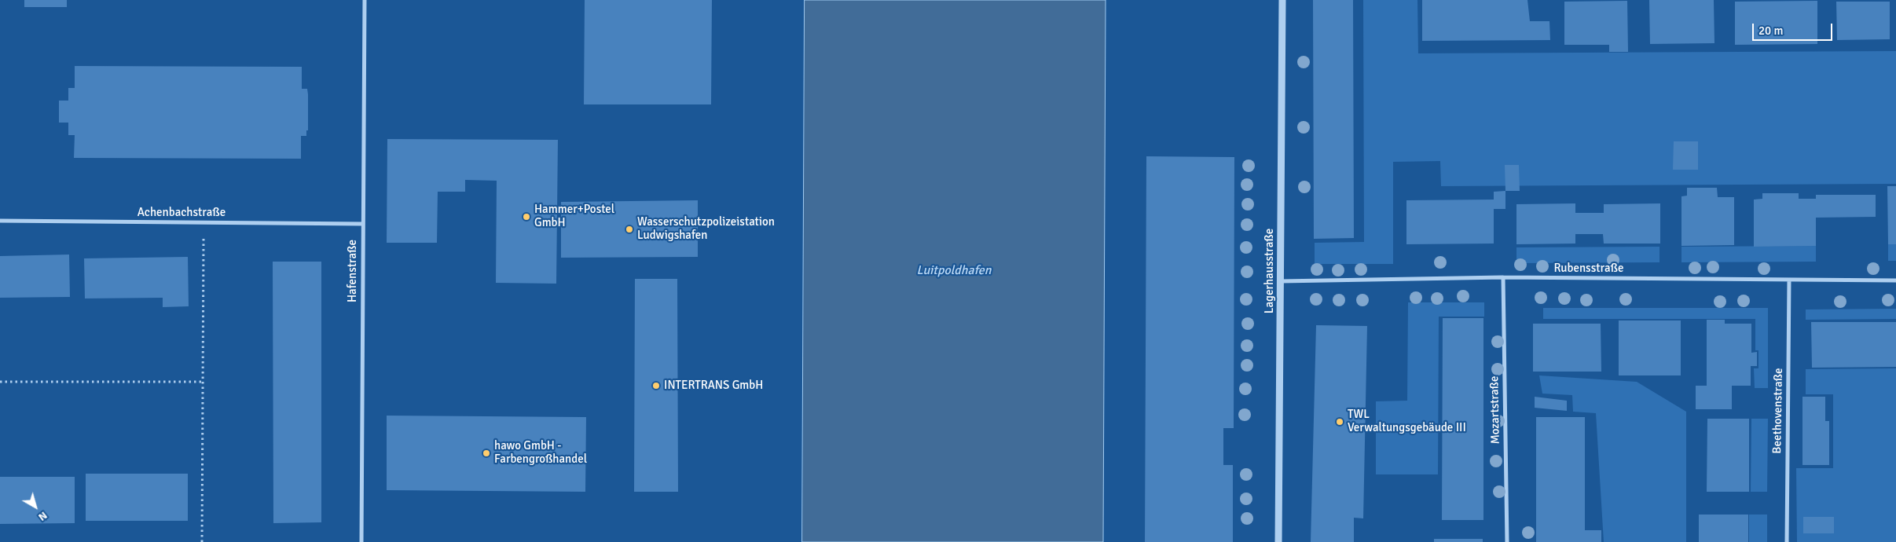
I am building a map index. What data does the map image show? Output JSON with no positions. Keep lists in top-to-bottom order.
{
  "streets": {
    "street": [
      "Achenbachstraße",
      "Rubensstraße",
      "Hafenstraße",
      "Lagerhausstraße",
      "Mozartstraße",
      "Beethovenstraße"
    ]
  },
  "crossings": [
    ["Achenbachstraße", "Hafenstraße"],
    ["Rubensstraße", "Lagerhausstraße"],
    ["Rubensstraße", "Mozartstraße"],
    ["Rubensstraße", "Beethovenstraße"]
  ],
  "water": ["Luitpoldhafen"],
  "places": [
    "Hammer+Postel GmbH",
    "Wasserschutzpolizeistation Ludwigshafen",
    "INTERTRANS GmbH",
    "TWL Verwaltungsgebäude III",
    "hawo GmbH - Farbengroßhandel"
  ],
  "scale_bar": "20 m",
  "north": "bottom right"
}
